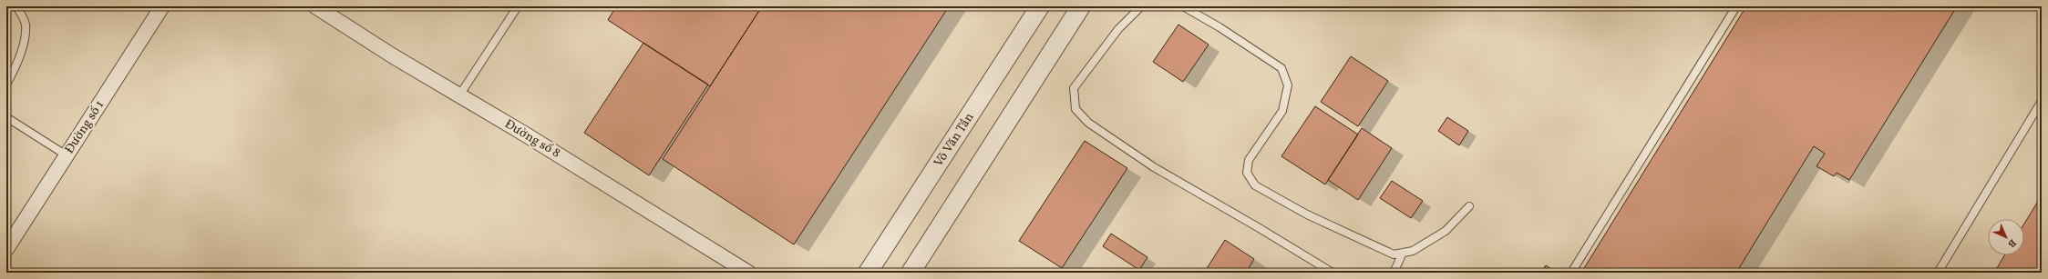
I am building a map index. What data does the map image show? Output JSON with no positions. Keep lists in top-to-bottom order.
{
  "streets": {
    "street": ["Đường số 1", "Đường số 8", "Võ Văn Tần"]
  },
  "north": "bottom right"
}
